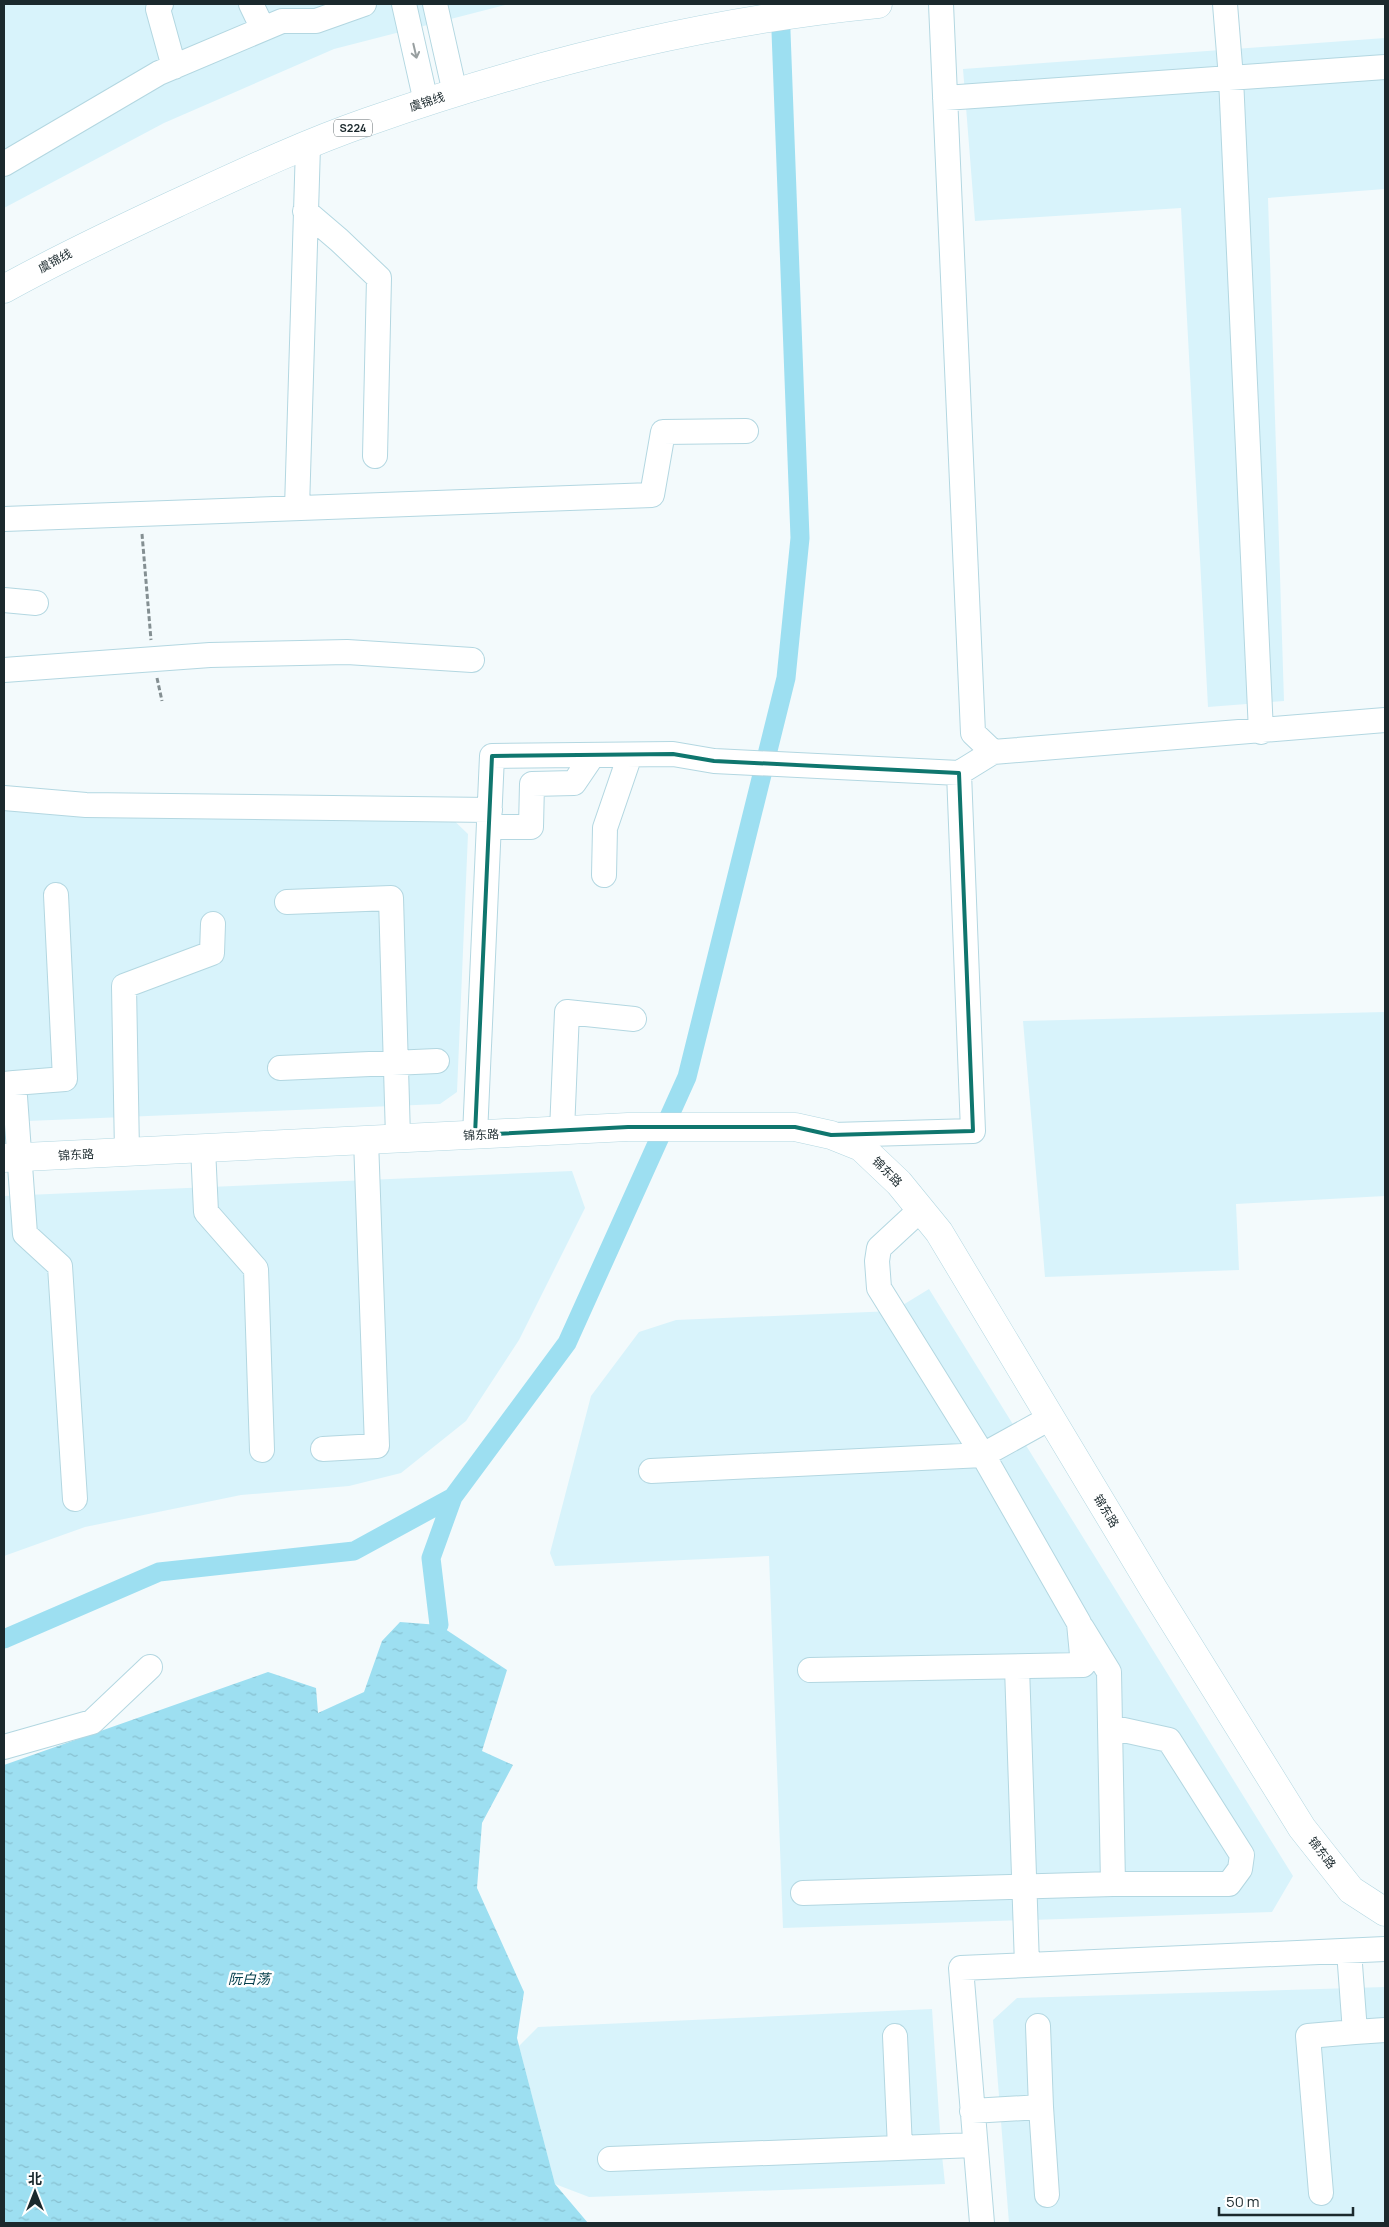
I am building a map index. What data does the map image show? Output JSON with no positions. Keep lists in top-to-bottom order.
{
  "streets": {
    "main road": ["虞锦线", "S224", "锦东路"]
  },
  "water": ["阮白荡"],
  "scale_bar": "50 m",
  "north": "top"
}
